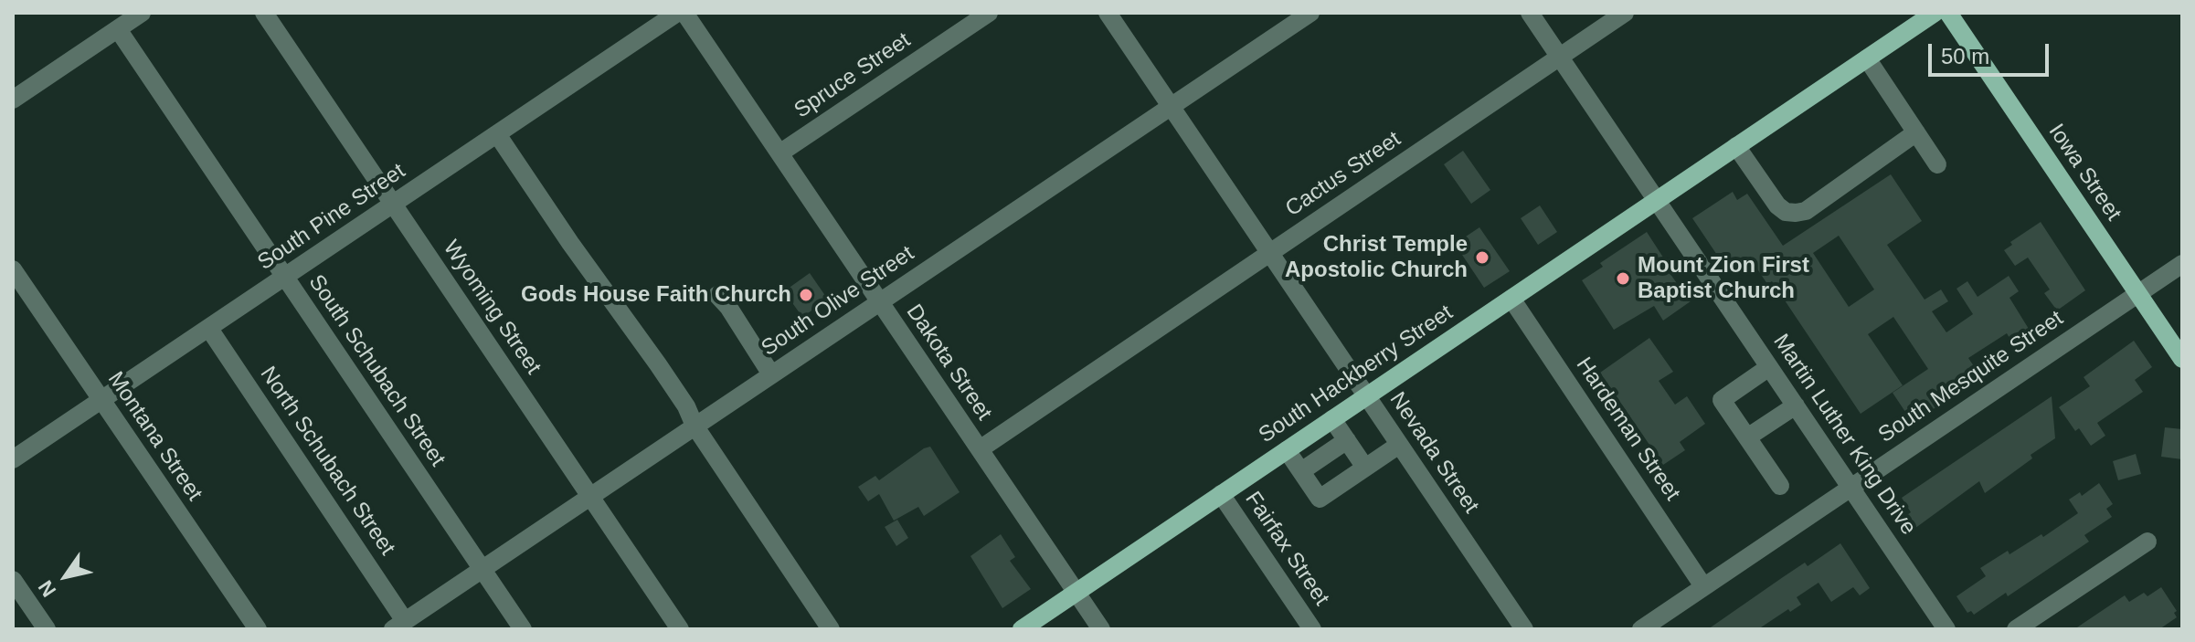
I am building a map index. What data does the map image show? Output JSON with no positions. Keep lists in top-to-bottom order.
{
  "streets": {
    "main road": ["Iowa Street", "South Hackberry Street"],
    "street": [
      "Spruce Street",
      "Cactus Street",
      "South Pine Street",
      "South Olive Street",
      "Wyoming Street",
      "Dakota Street",
      "South Schubach Street",
      "South Mesquite Street",
      "Hardeman Street",
      "Martin Luther King Drive",
      "Montana Street",
      "Nevada Street",
      "North Schubach Street",
      "Fairfax Street"
    ]
  },
  "crossings": [
    ["Spruce Street", "Dakota Street"],
    ["Iowa Street", "South Mesquite Street"],
    ["Cactus Street", "Dakota Street"],
    ["Cactus Street", "Martin Luther King Drive"],
    ["Cactus Street", "Nevada Street"],
    ["South Pine Street", "Wyoming Street"],
    ["South Pine Street", "South Schubach Street"],
    ["South Pine Street", "Montana Street"],
    ["South Pine Street", "North Schubach Street"],
    ["South Olive Street", "Wyoming Street"],
    ["South Olive Street", "Dakota Street"],
    ["South Olive Street", "South Schubach Street"],
    ["South Olive Street", "Nevada Street"],
    ["South Olive Street", "North Schubach Street"],
    ["Dakota Street", "South Hackberry Street"],
    ["South Hackberry Street", "Hardeman Street"],
    ["South Hackberry Street", "Martin Luther King Drive"],
    ["South Hackberry Street", "Nevada Street"],
    ["South Hackberry Street", "Fairfax Street"],
    ["South Mesquite Street", "Hardeman Street"],
    ["South Mesquite Street", "Martin Luther King Drive"]
  ],
  "places": ["Christ Temple Apostolic Church", "Mount Zion First Baptist Church", "Gods House Faith Church"],
  "scale_bar": "50 m",
  "north": "bottom left"
}
